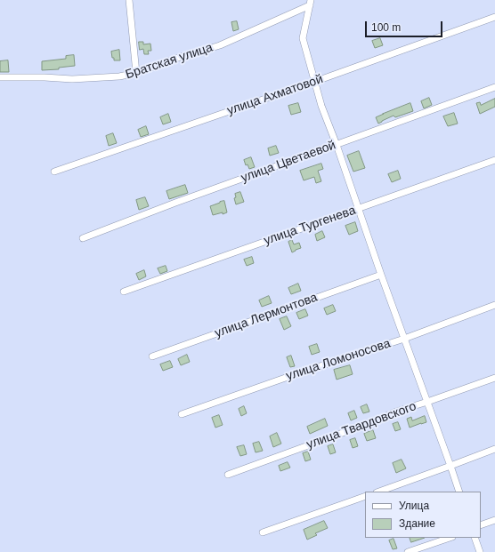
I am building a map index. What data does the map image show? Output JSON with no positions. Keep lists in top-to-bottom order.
{
  "streets": {
    "street": [
      "Братская улица",
      "улица Ахматовой",
      "улица Цветаевой",
      "улица Тургенева",
      "улица Лермонтова",
      "улица Ломоносова",
      "улица Твардовского"
    ]
  },
  "legend": ["Улица", "Здание"],
  "scale_bar": "100 m"
}
